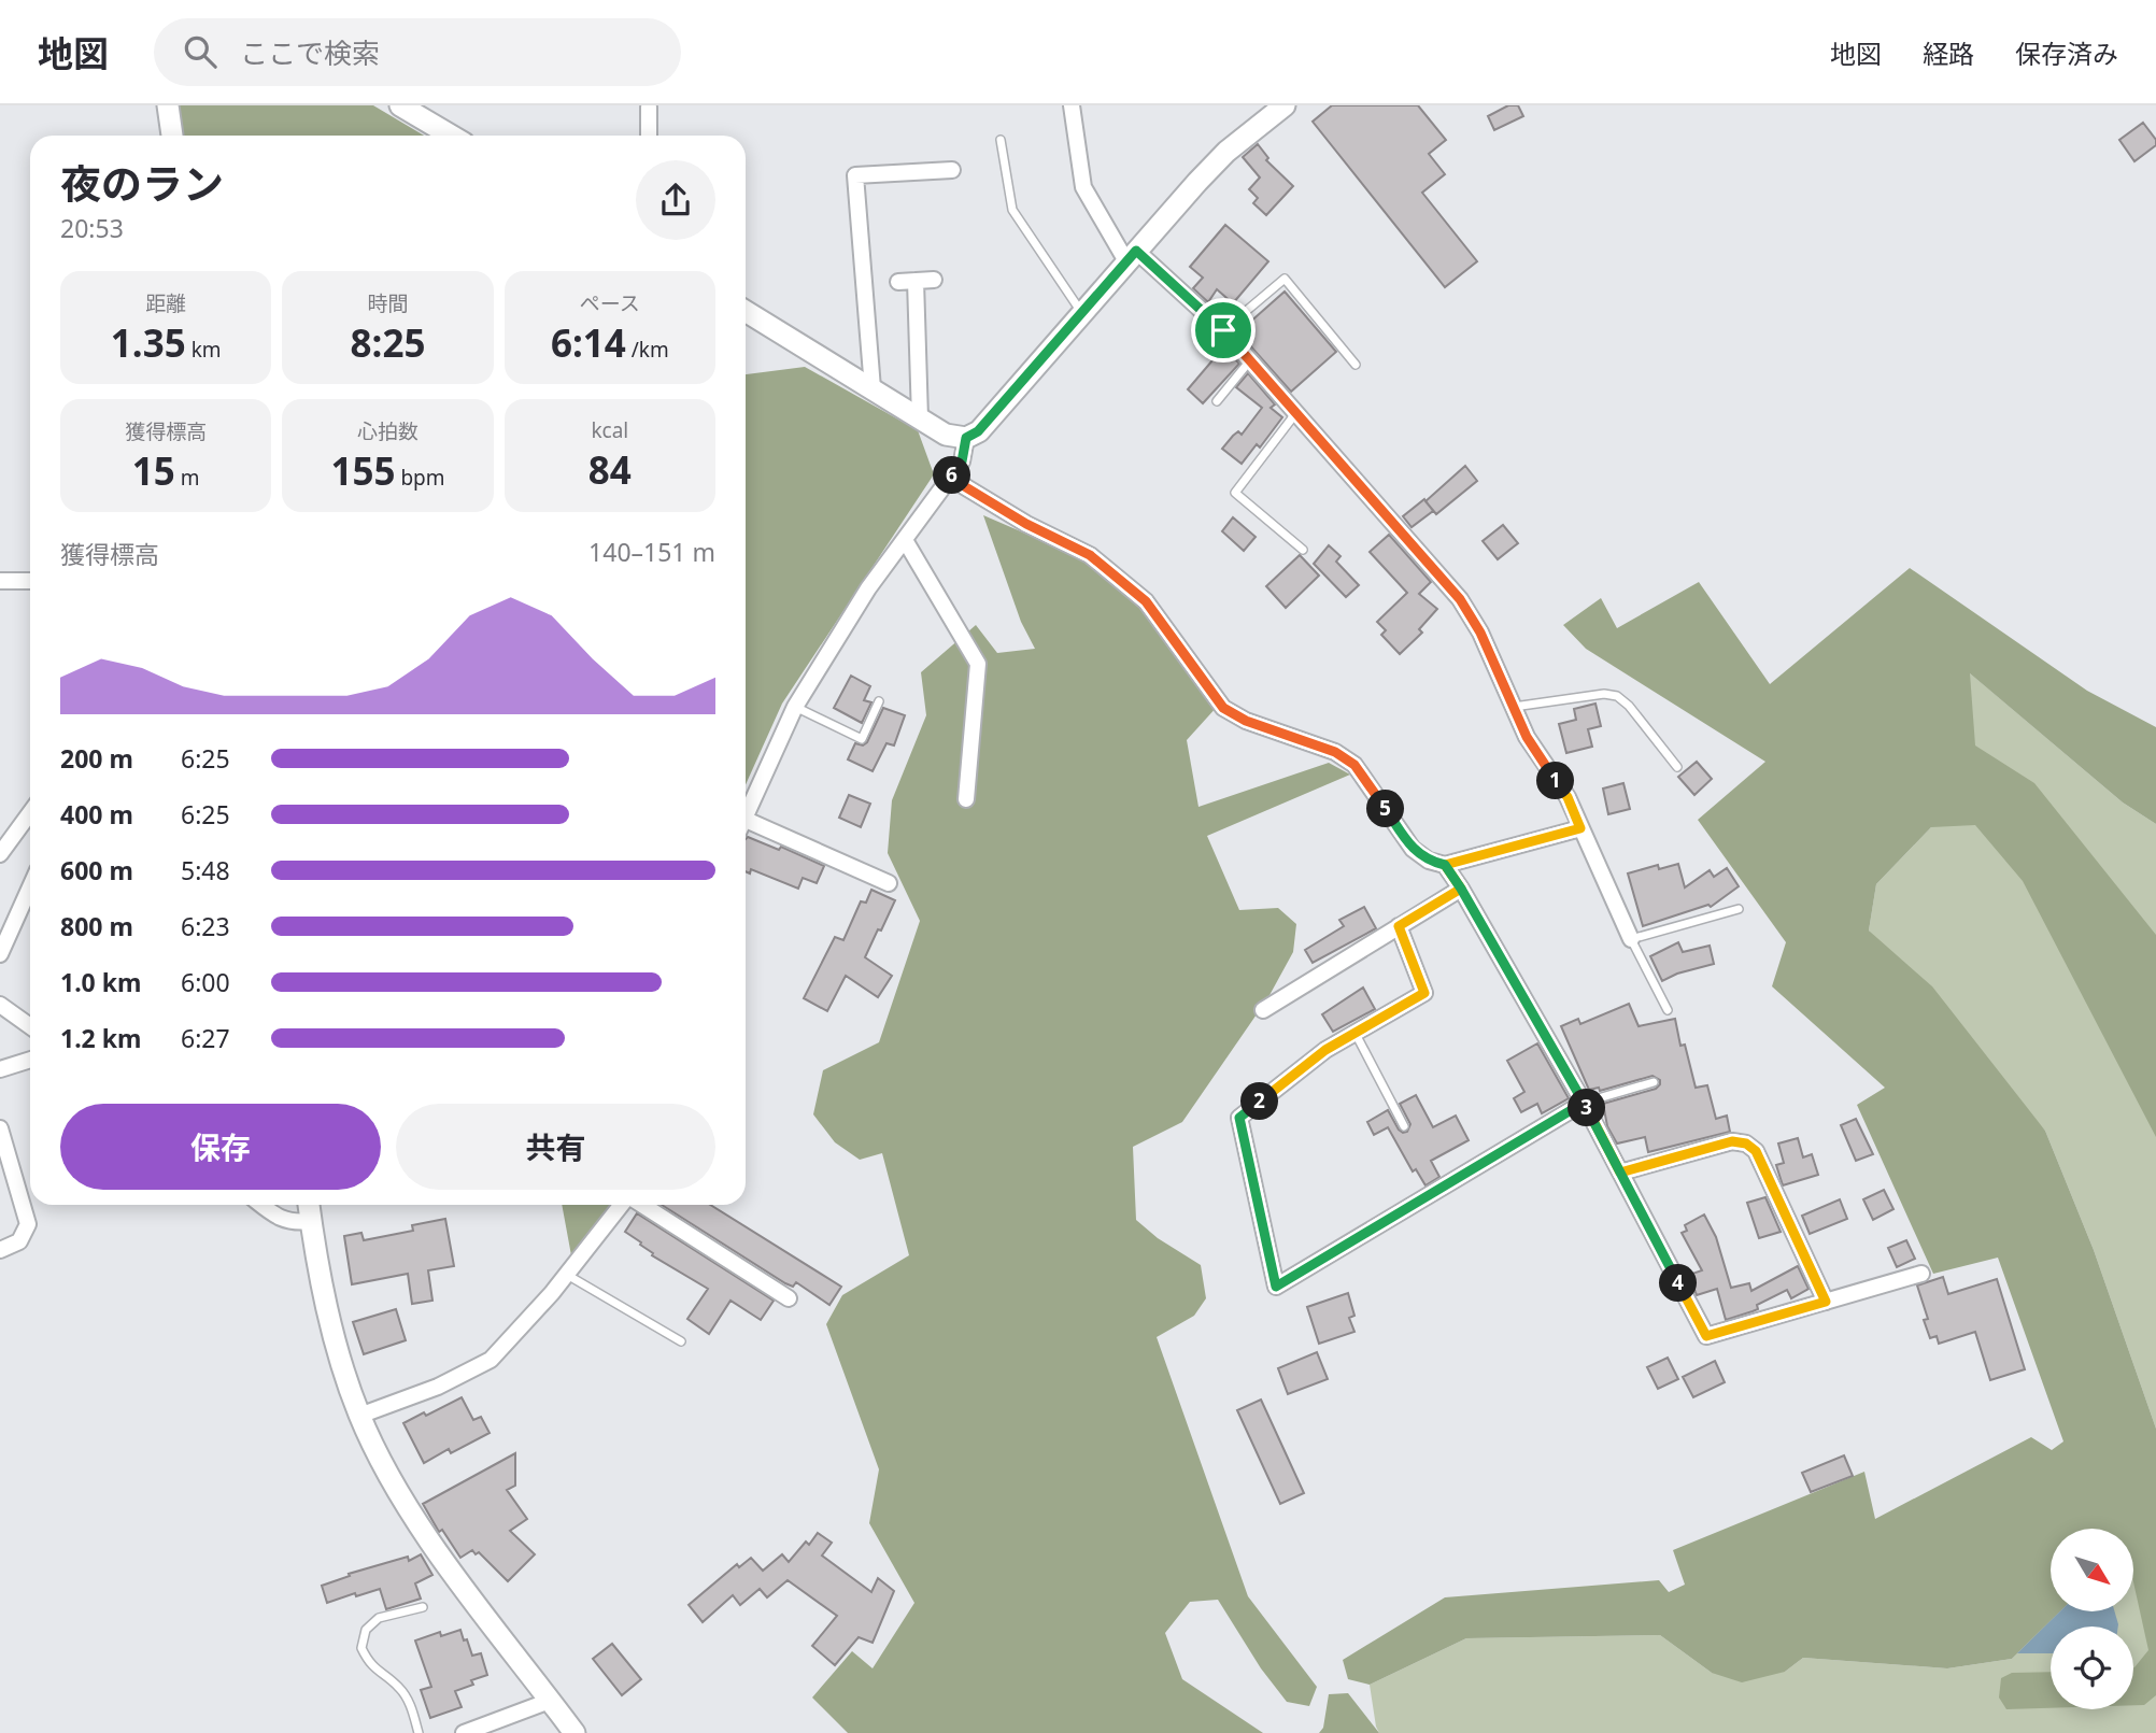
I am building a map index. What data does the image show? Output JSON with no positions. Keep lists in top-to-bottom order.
{
  "north": "bottom right",
  "page": {
    "header": "地図",
    "search": "ここで検索",
    "nav": ["地図", "経路", "保存済み"],
    "heading": ["夜のラン", "20:53"],
    "stats": [
      ["距離", "1.35 km"],
      ["時間", "8:25"],
      ["ペース", "6:14 /km"],
      ["獲得標高", "15 m"],
      ["心拍数", "155 bpm"],
      ["kcal", "84"]
    ],
    "pins": [
      "6",
      "1",
      "5",
      "2",
      "3",
      "4"
    ],
    "chart": ["獲得標高", "140–151 m"],
    "list": [
      {
        "name": "200 m",
        "note": "6:25"
      },
      {
        "name": "400 m",
        "note": "6:25"
      },
      {
        "name": "600 m",
        "note": "5:48"
      },
      {
        "name": "800 m",
        "note": "6:23"
      },
      {
        "name": "1.0 km",
        "note": "6:00"
      },
      {
        "name": "1.2 km",
        "note": "6:27"
      }
    ],
    "buttons": ["保存", "共有"]
  }
}
